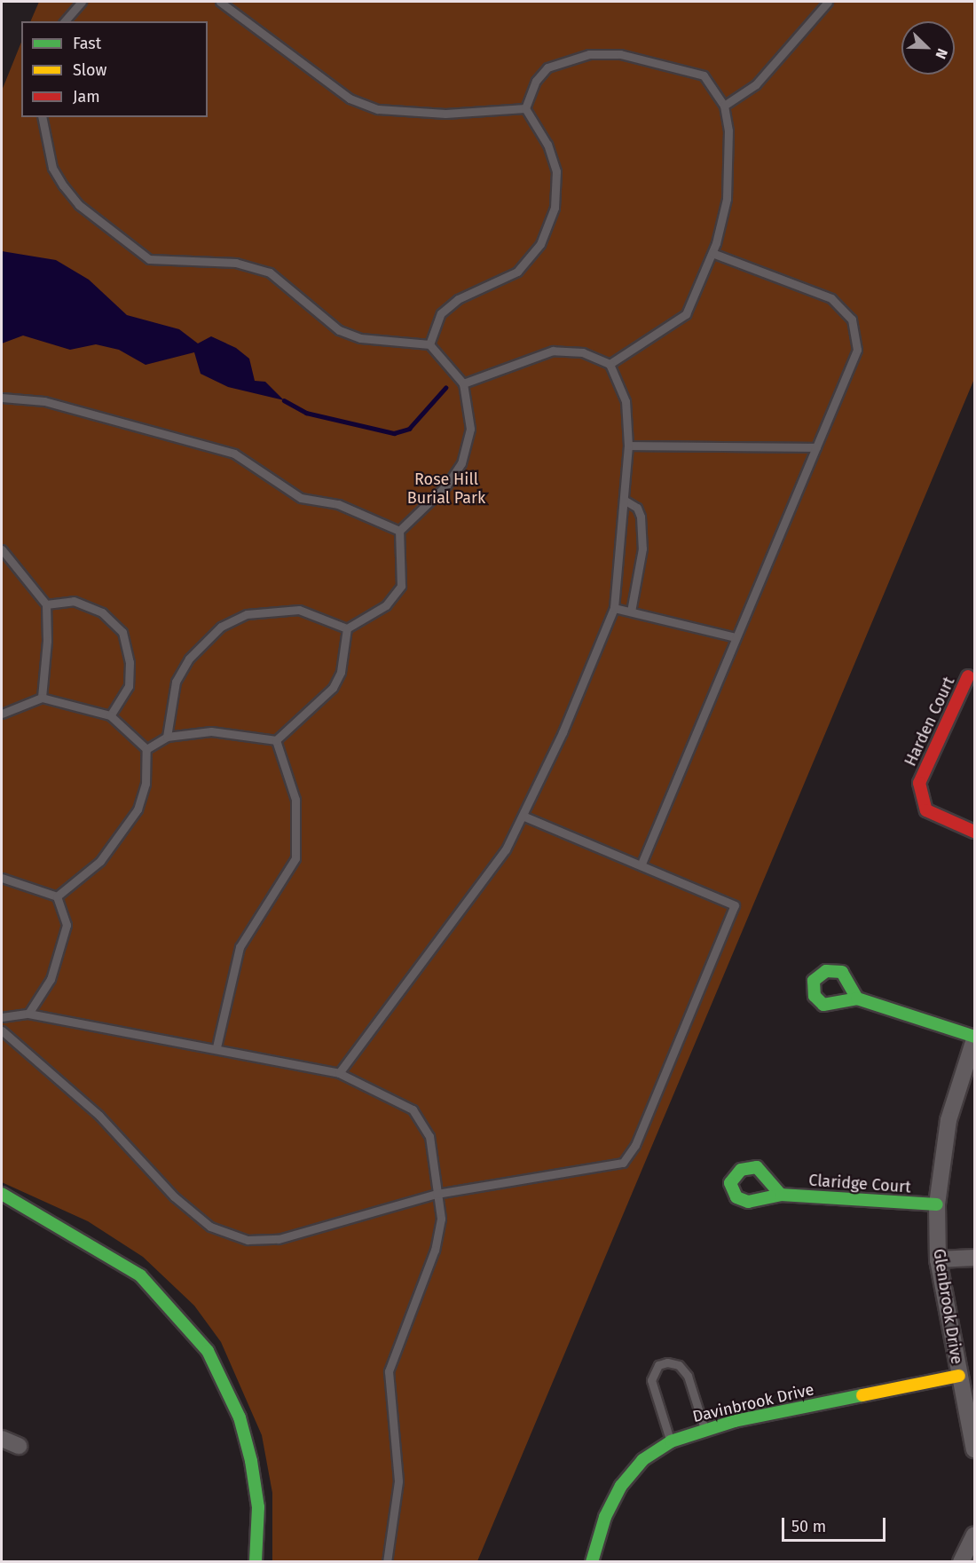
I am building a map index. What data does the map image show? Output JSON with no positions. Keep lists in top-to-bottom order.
{
  "streets": {
    "street": [
      "Harden Court",
      "Claridge Court",
      "Glenbrook Drive",
      "Davinbrook Drive"
    ]
  },
  "crossings": [
    ["Claridge Court", "Glenbrook Drive"],
    ["Glenbrook Drive", "Davinbrook Drive"]
  ],
  "parks": ["Rose Hill Burial Park"],
  "legend": ["Fast", "Slow", "Jam"],
  "scale_bar": "50 m",
  "north": "bottom right"
}
